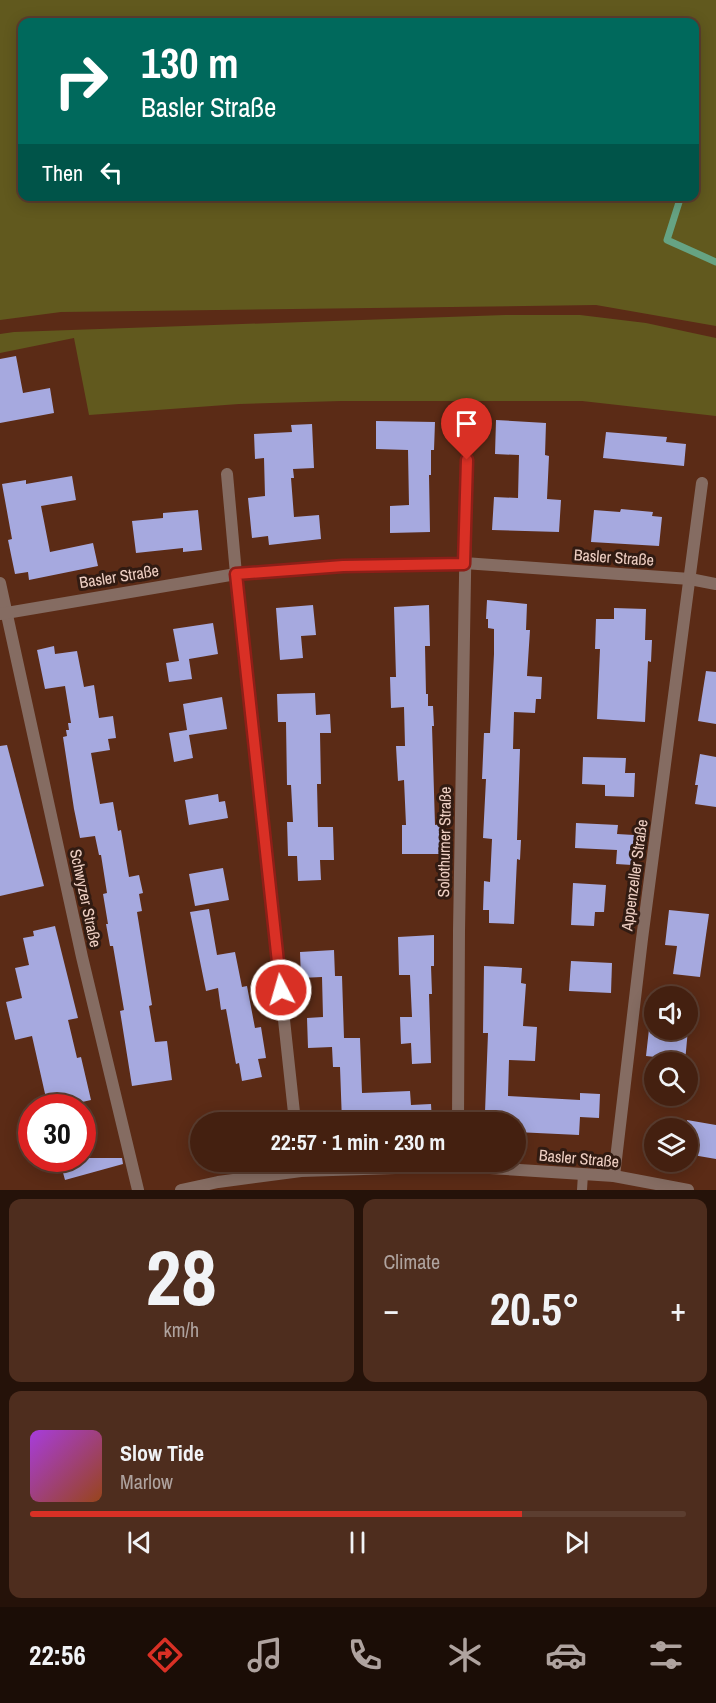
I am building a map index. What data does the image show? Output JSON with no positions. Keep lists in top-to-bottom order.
{
  "streets": {
    "street": [
      "Basler Straße",
      "Solothurner Straße",
      "Appenzeller Straße",
      "Schwyzer Straße"
    ]
  },
  "crossings": [
    ["Basler Straße", "Solothurner Straße"],
    ["Basler Straße", "Appenzeller Straße"],
    ["Basler Straße", "Schwyzer Straße"]
  ],
  "page": {
    "turn": ["130 m", "Basler Straße"],
    "then": "Then",
    "limit": "30",
    "trip": "22:57 · 1 min · 230 m",
    "tile": [
      ["28", "km/h"],
      "Climate"
    ],
    "heat": ["−", "20.5°", "+"],
    "song": ["Slow Tide", "Marlow"],
    "tabs": "22:56"
  }
}
